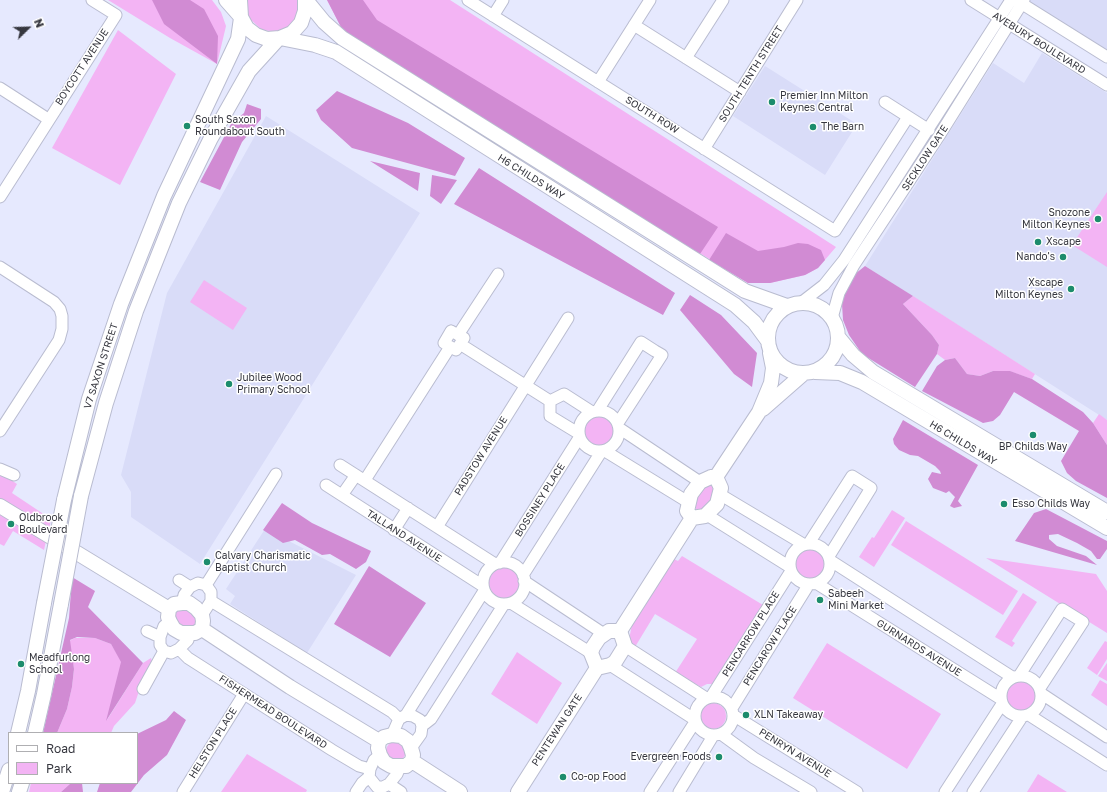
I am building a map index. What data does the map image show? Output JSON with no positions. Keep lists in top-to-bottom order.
{
  "streets": {
    "street": [
      "AVEBURY BOULEVARD",
      "BOYCOTT AVENUE",
      "SOUTH TENTH STREET",
      "SOUTH ROW",
      "SECKLOW GATE",
      "H6 CHILDS WAY",
      "V7 SAXON STREET",
      "PADSTOW AVENUE",
      "BOSSINEY PLACE",
      "TALLAND AVENUE",
      "PENCARROW PLACE",
      "PENCAROW PLACE",
      "GURNARDS AVENUE",
      "FISHERMEAD BOULEVARD",
      "PENTEWAN GATE",
      "HELSTON PLACE",
      "PENRYN AVENUE"
    ]
  },
  "crossings": [
    ["AVEBURY BOULEVARD", "SECKLOW GATE"],
    ["SOUTH TENTH STREET", "SOUTH ROW"],
    ["SECKLOW GATE", "H6 CHILDS WAY"],
    ["H6 CHILDS WAY", "V7 SAXON STREET"],
    ["BOSSINEY PLACE", "TALLAND AVENUE"],
    ["PENCARROW PLACE", "PENCAROW PLACE"],
    ["PENCARROW PLACE", "GURNARDS AVENUE"],
    ["PENCARROW PLACE", "PENRYN AVENUE"],
    ["PENCAROW PLACE", "GURNARDS AVENUE"],
    ["PENCAROW PLACE", "PENRYN AVENUE"],
    ["FISHERMEAD BOULEVARD", "HELSTON PLACE"]
  ],
  "places": [
    "Premier Inn Milton Keynes Central",
    "South Saxon Roundabout South",
    "The Barn",
    "Snozone Milton Keynes",
    "Xscape",
    "Nando's",
    "Xscape Milton Keynes",
    "Jubilee Wood Primary School",
    "BP Childs Way",
    "Esso Childs Way",
    "Oldbrook Boulevard",
    "Calvary Charismatic Baptist Church",
    "Sabeeh Mini Market",
    "Meadfurlong School",
    "XLN Takeaway",
    "Evergreen Foods",
    "Co-op Food"
  ],
  "legend": ["Road", "Park"],
  "north": "top right"
}
